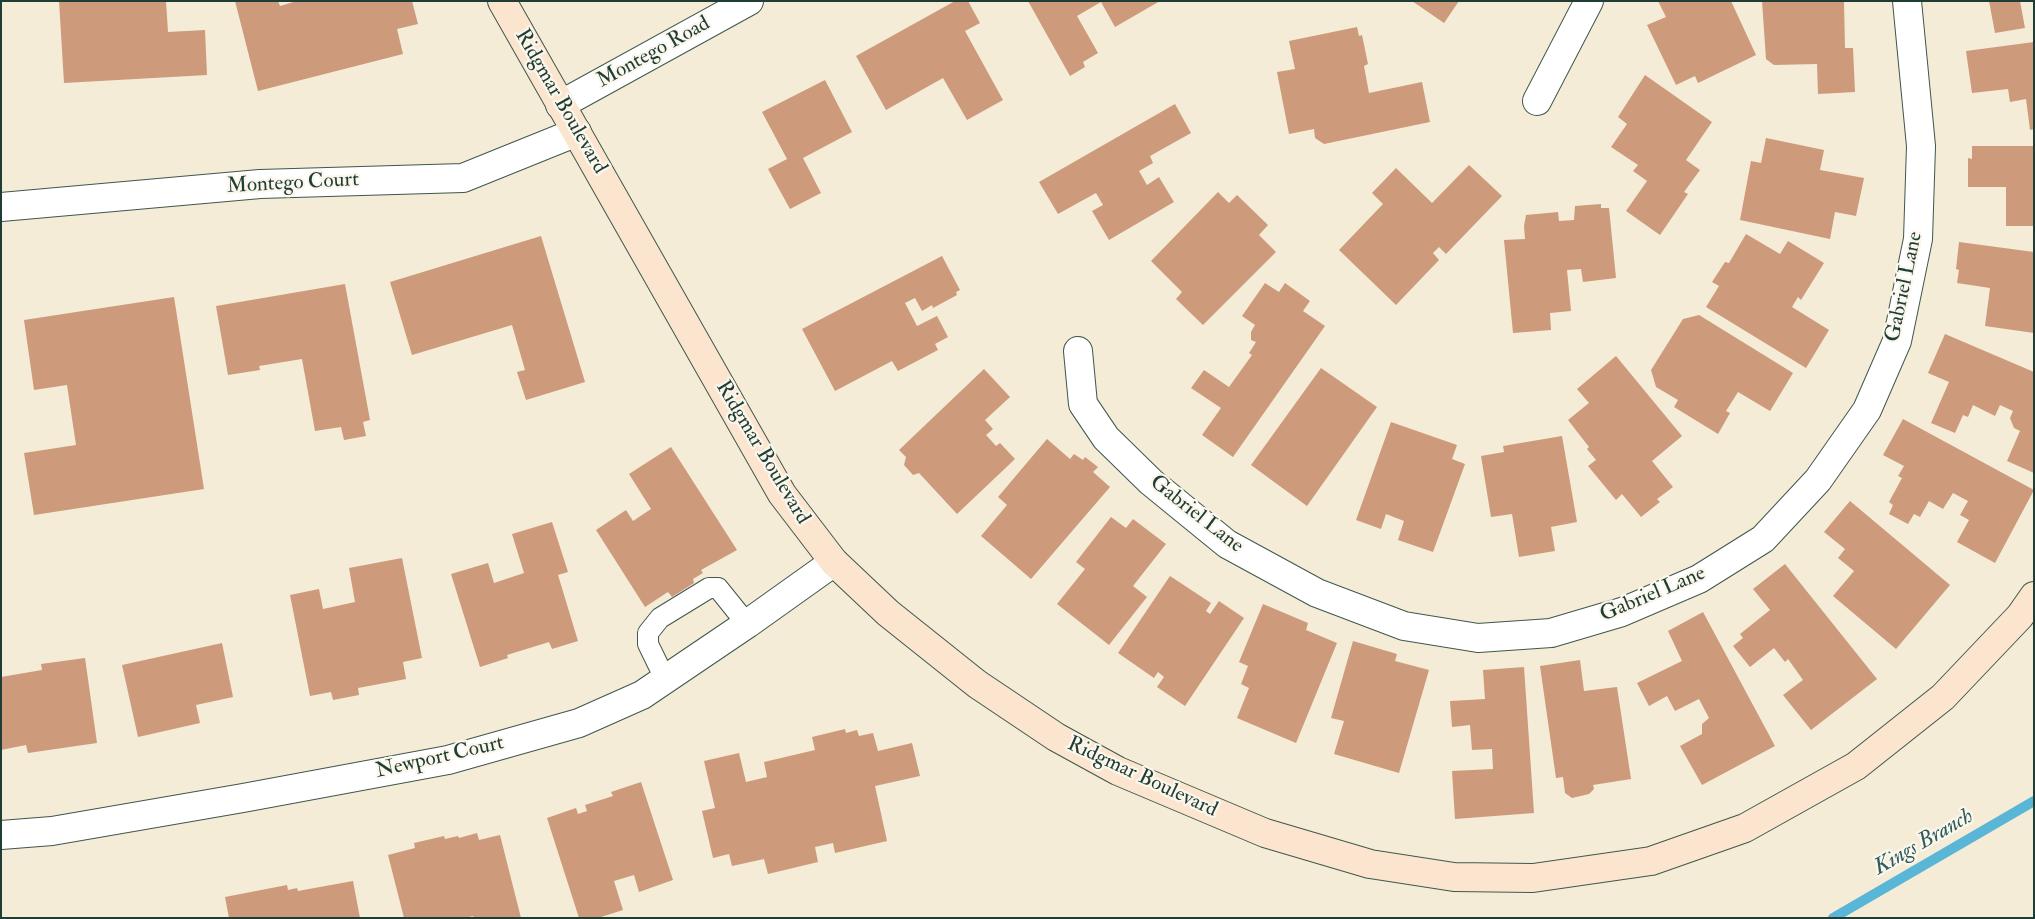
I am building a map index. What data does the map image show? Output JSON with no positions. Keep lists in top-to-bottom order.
{
  "streets": {
    "street": [
      "Montego Road",
      "Ridgmar Boulevard",
      "Montego Court",
      "Gabriel Lane",
      "Newport Court"
    ]
  },
  "crossings": [
    ["Montego Road", "Ridgmar Boulevard"],
    ["Ridgmar Boulevard", "Montego Court"],
    ["Ridgmar Boulevard", "Newport Court"]
  ],
  "water": ["Kings Branch"]
}
